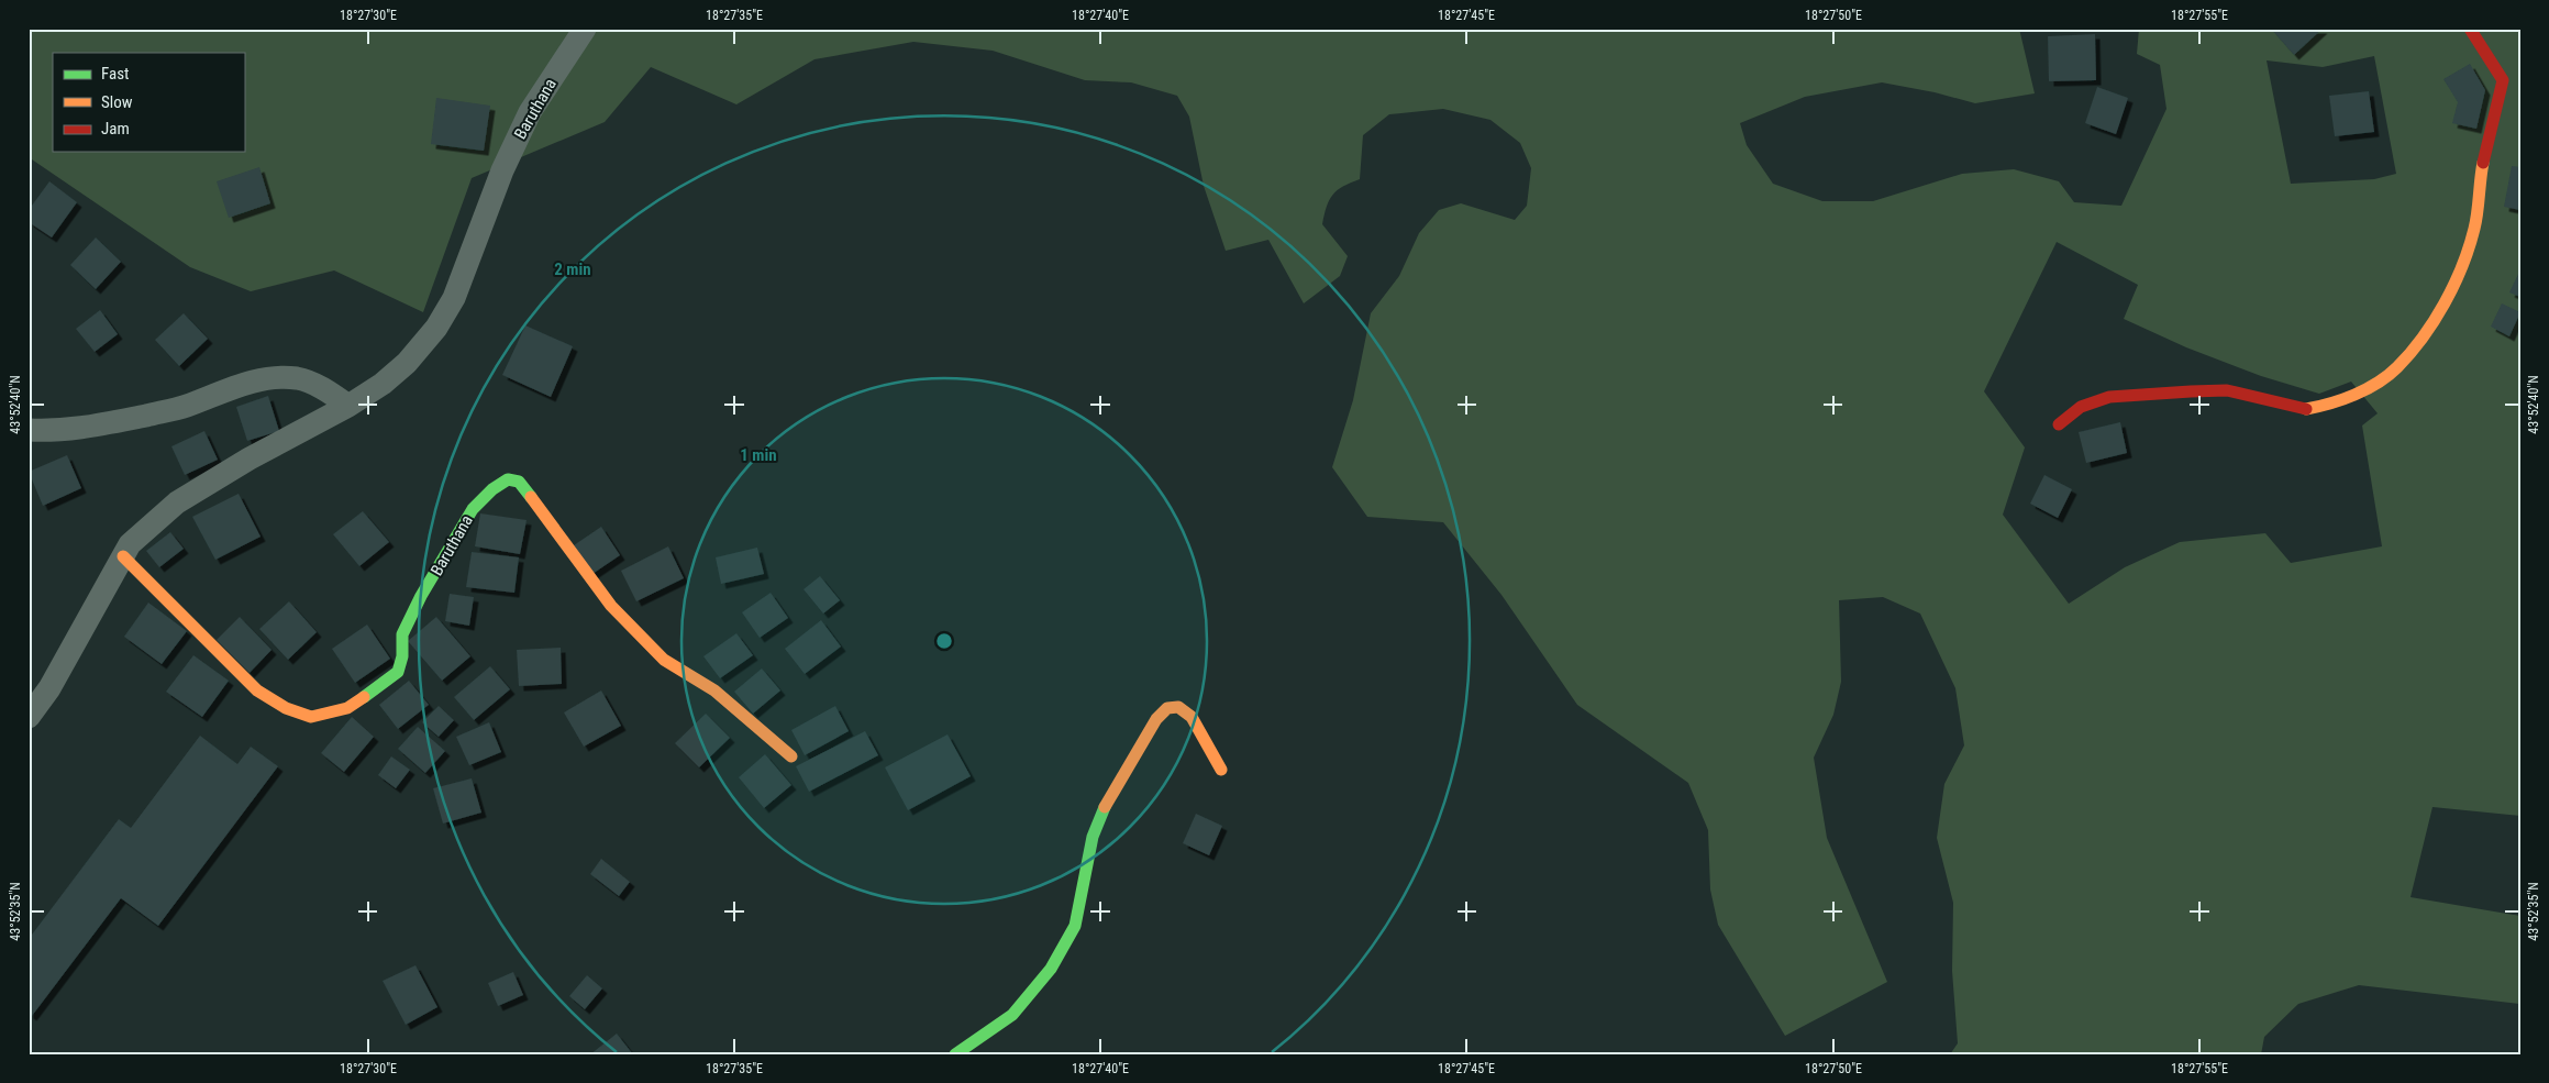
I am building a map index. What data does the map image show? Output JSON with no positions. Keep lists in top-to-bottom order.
{
  "streets": {
    "street": ["Baruthana"]
  },
  "legend": ["Fast", "Slow", "Jam"],
  "coordinates": [
    "18°27'30\"E",
    "18°27'35\"E",
    "18°27'40\"E",
    "18°27'45\"E",
    "18°27'50\"E",
    "18°27'55\"E",
    "43°52'40\"N",
    "43°52'35\"N"
  ],
  "rings": ["2 min", "1 min"]
}
